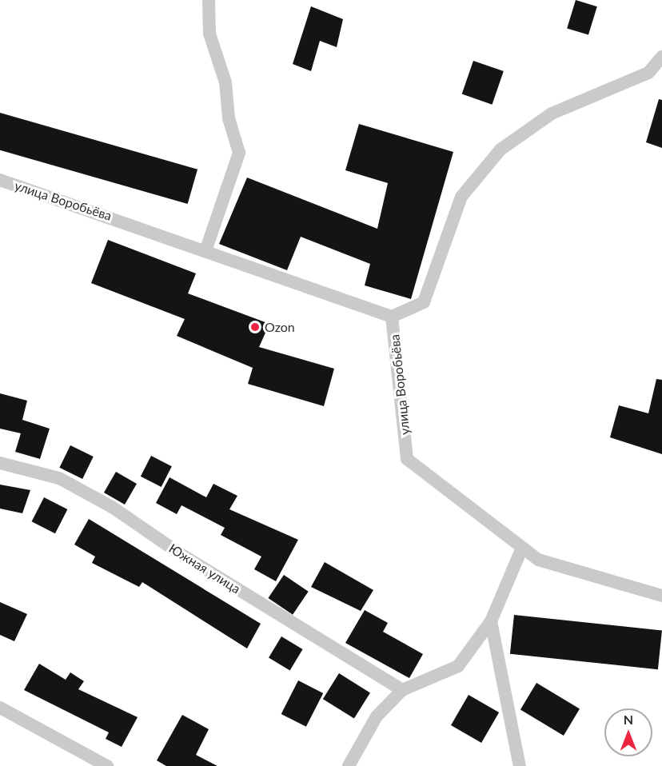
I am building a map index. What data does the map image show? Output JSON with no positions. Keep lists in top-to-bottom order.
{
  "streets": {
    "street": ["улица Воробьёва", "Южная улица"]
  },
  "places": ["Ozon"],
  "north": "top"
}
